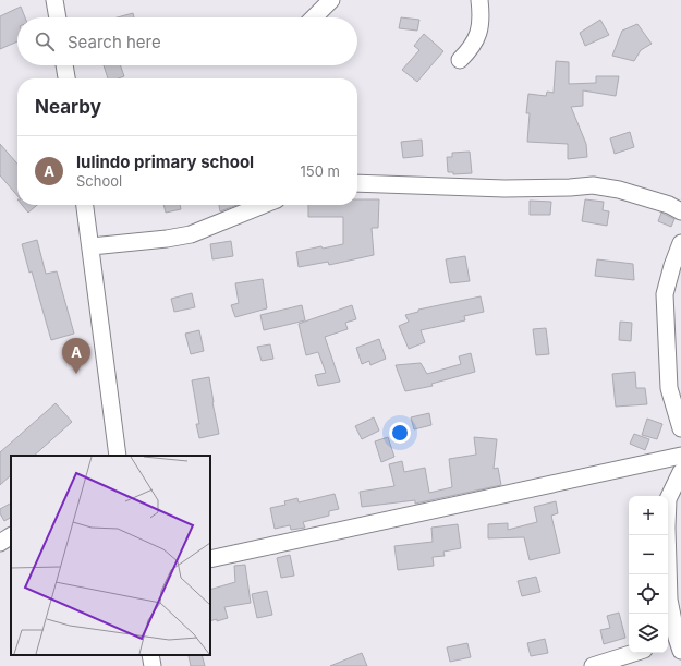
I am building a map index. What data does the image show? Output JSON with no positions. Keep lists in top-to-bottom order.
{
  "page": {
    "search": "Search here",
    "heading": "Nearby",
    "list": [
      {
        "mark": "A",
        "name": "lulindo primary school",
        "note": "School",
        "value": "150 m"
      }
    ],
    "pins": "A",
    "map_buttons": ["+", "−"]
  }
}
